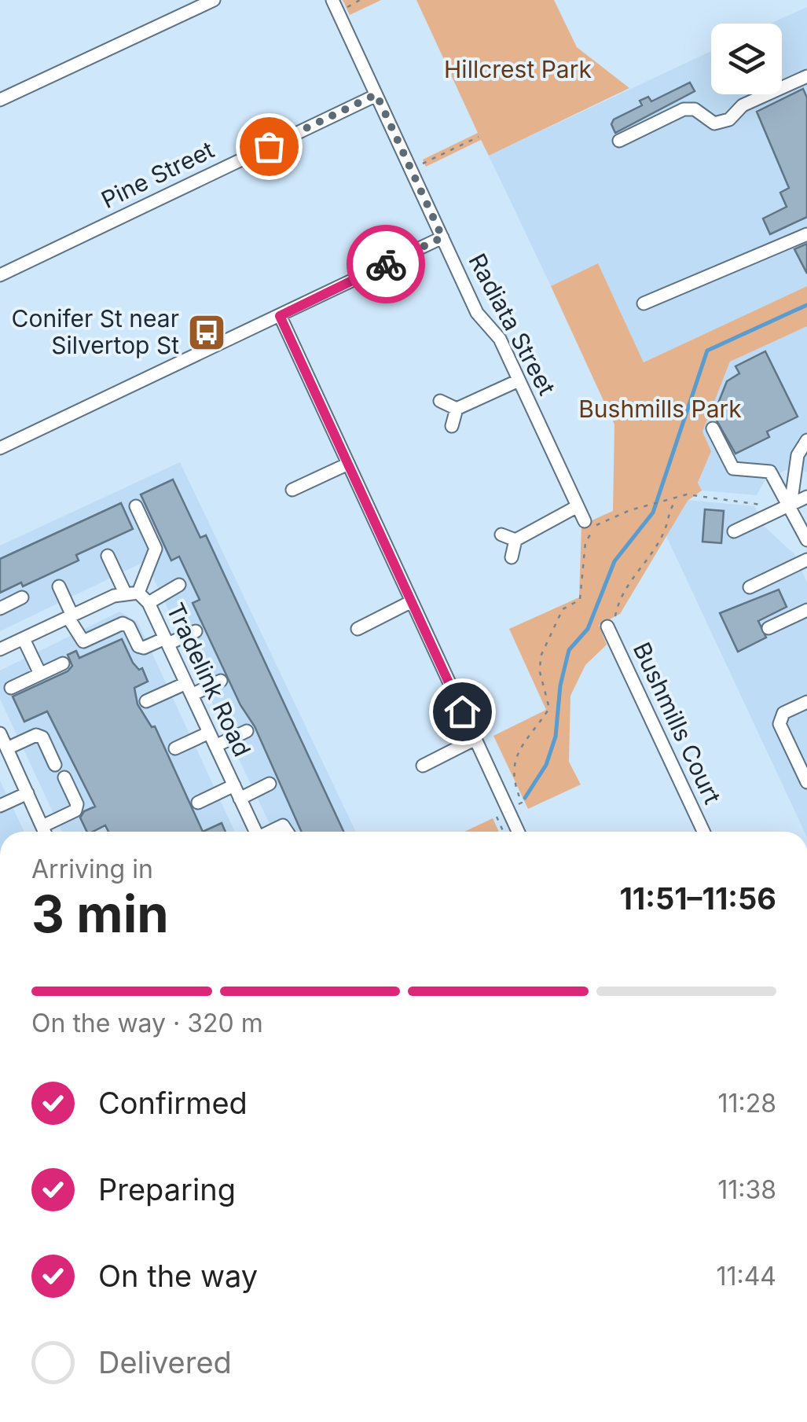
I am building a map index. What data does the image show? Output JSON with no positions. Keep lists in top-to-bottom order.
{
  "streets": {
    "street": [
      "Pine Street",
      "Radiata Street",
      "Tradelink Road",
      "Bushmills Court"
    ]
  },
  "crossings": [
    ["Pine Street", "Radiata Street"]
  ],
  "parks": ["Hillcrest Park", "Bushmills Park"],
  "places": {
    "bus stop": ["Conifer St near Silvertop St"]
  },
  "page": {
    "heading": ["3 min", "Arriving in", "11:51–11:56"],
    "bar": "On the way · 320 m",
    "list": [
      ["Confirmed", "11:28"],
      ["Preparing", "11:38"],
      ["On the way", "11:44"],
      "Delivered"
    ]
  }
}
